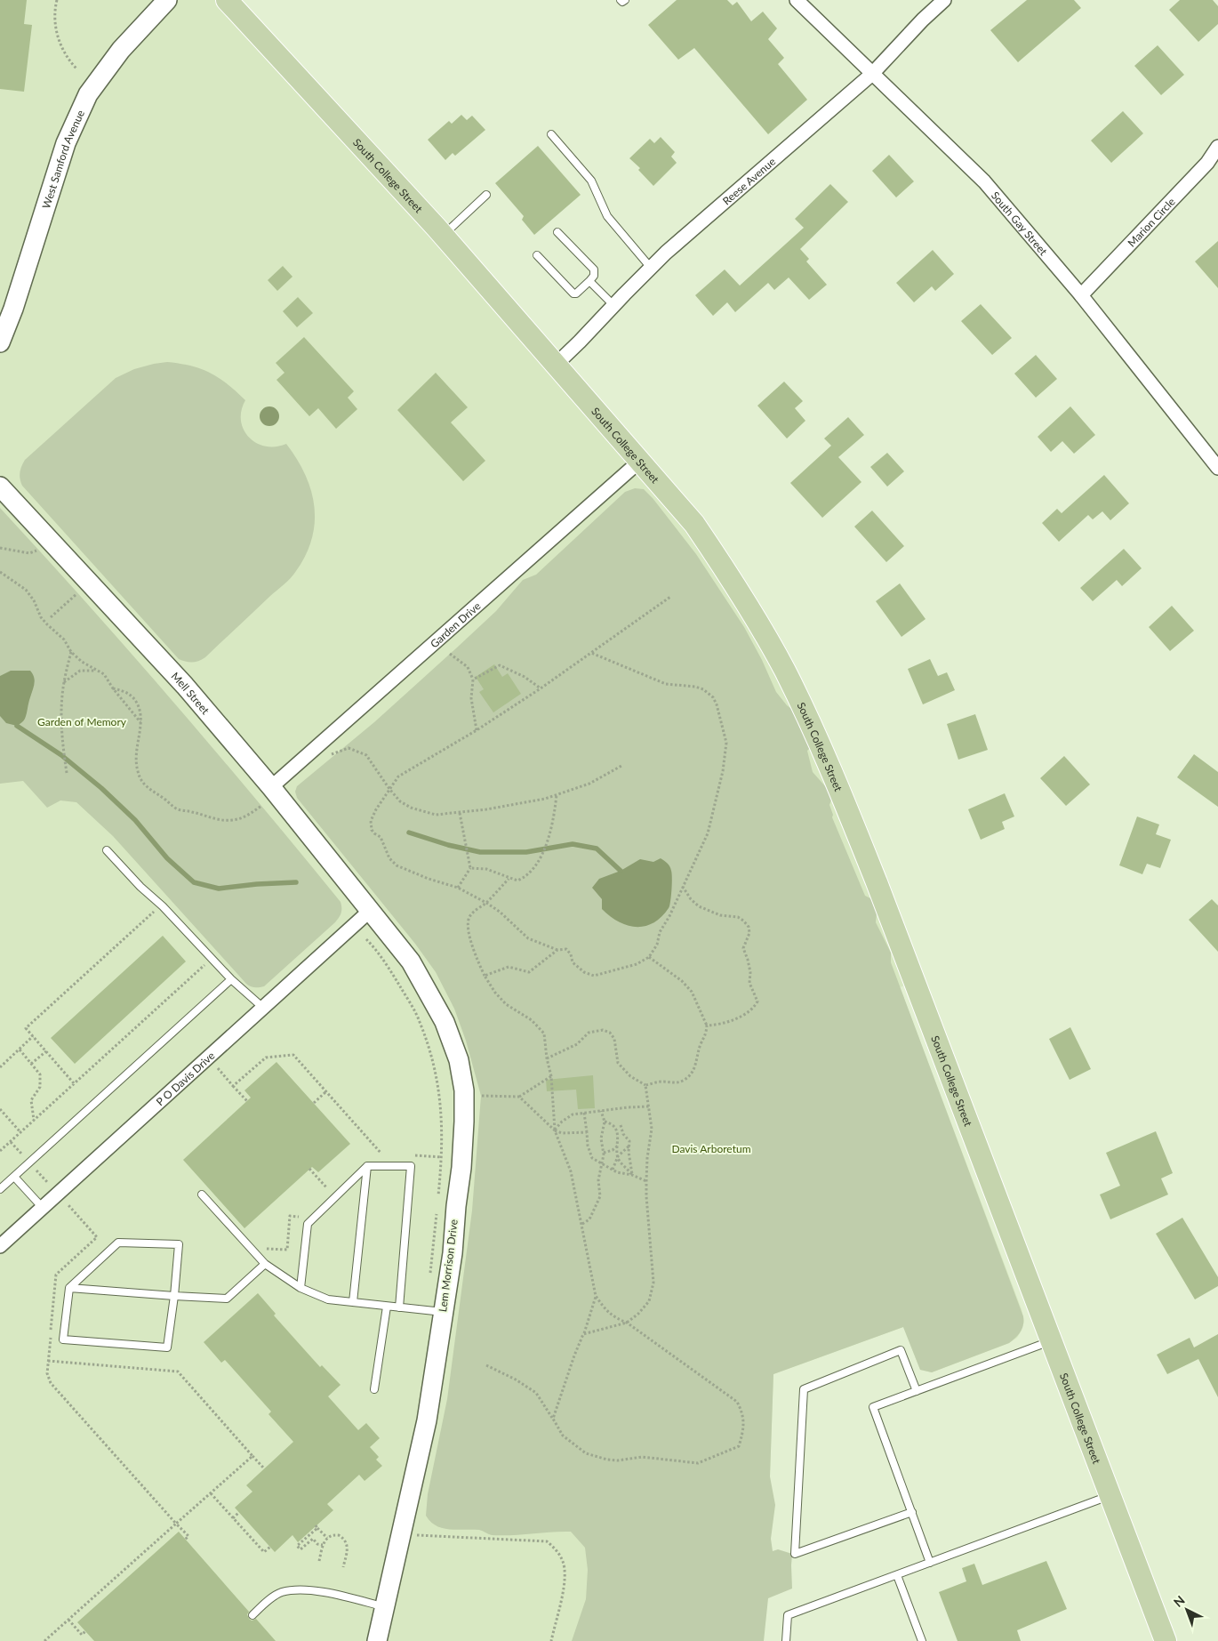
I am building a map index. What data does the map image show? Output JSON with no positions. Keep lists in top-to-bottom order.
{
  "streets": {
    "main road": ["South College Street"],
    "street": [
      "West Samford Avenue",
      "Reese Avenue",
      "Marion Circle",
      "South Gay Street",
      "Garden Drive",
      "Mell Street",
      "P O Davis Drive",
      "Lem Morrison Drive"
    ]
  },
  "crossings": [
    ["South College Street", "Reese Avenue"],
    ["South College Street", "Garden Drive"],
    ["Reese Avenue", "South Gay Street"],
    ["Marion Circle", "South Gay Street"],
    ["Garden Drive", "Mell Street"],
    ["Mell Street", "P O Davis Drive"],
    ["Mell Street", "Lem Morrison Drive"],
    ["P O Davis Drive", "Lem Morrison Drive"]
  ],
  "parks": ["Garden of Memory", "Davis Arboretum"],
  "north": "top left"
}
